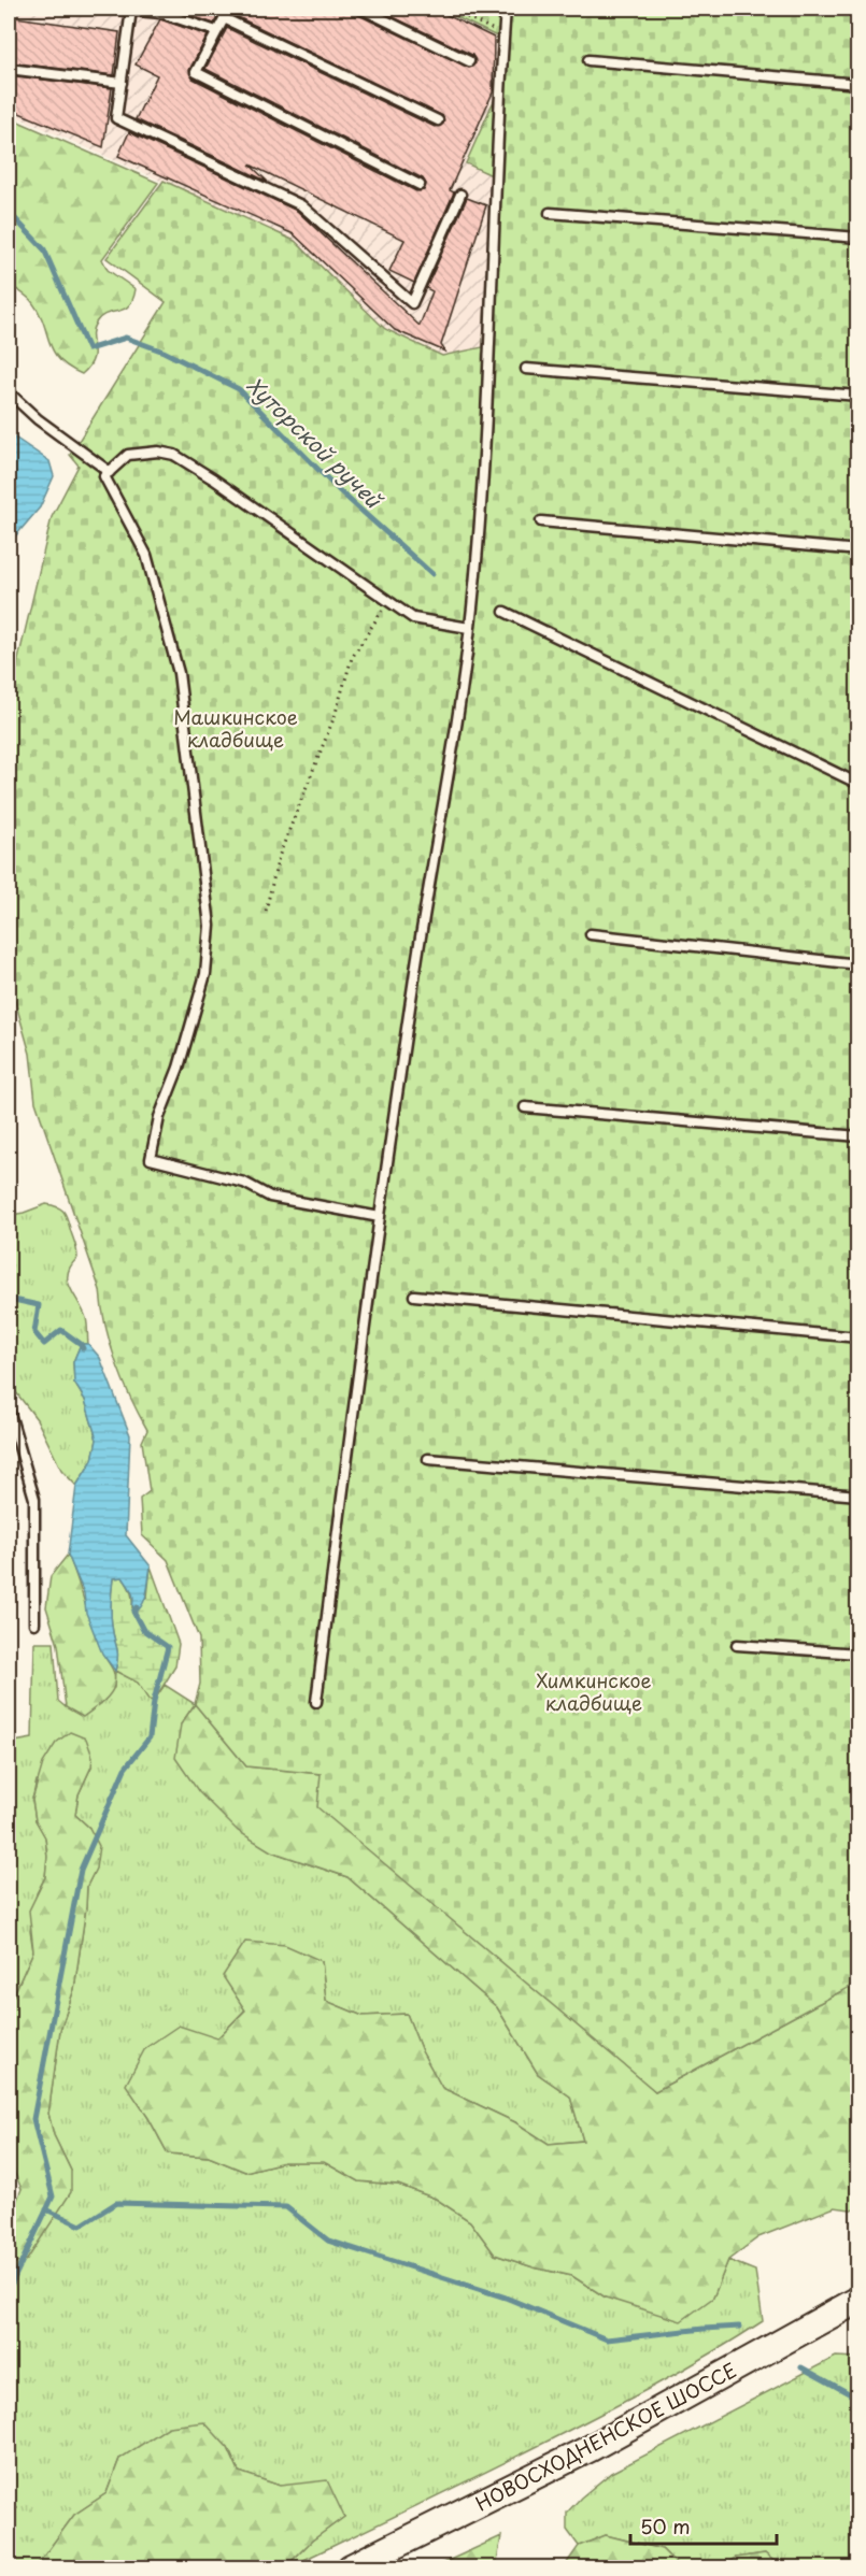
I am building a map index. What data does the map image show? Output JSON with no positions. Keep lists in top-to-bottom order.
{
  "streets": {
    "main road": ["НОВОСХОДНЕНСКОЕ ШОССЕ"]
  },
  "water": ["Хуторской ручей"],
  "parks": ["Машкинское кладбище", "Химкинское кладбище"],
  "scale_bar": "50 m"
}
